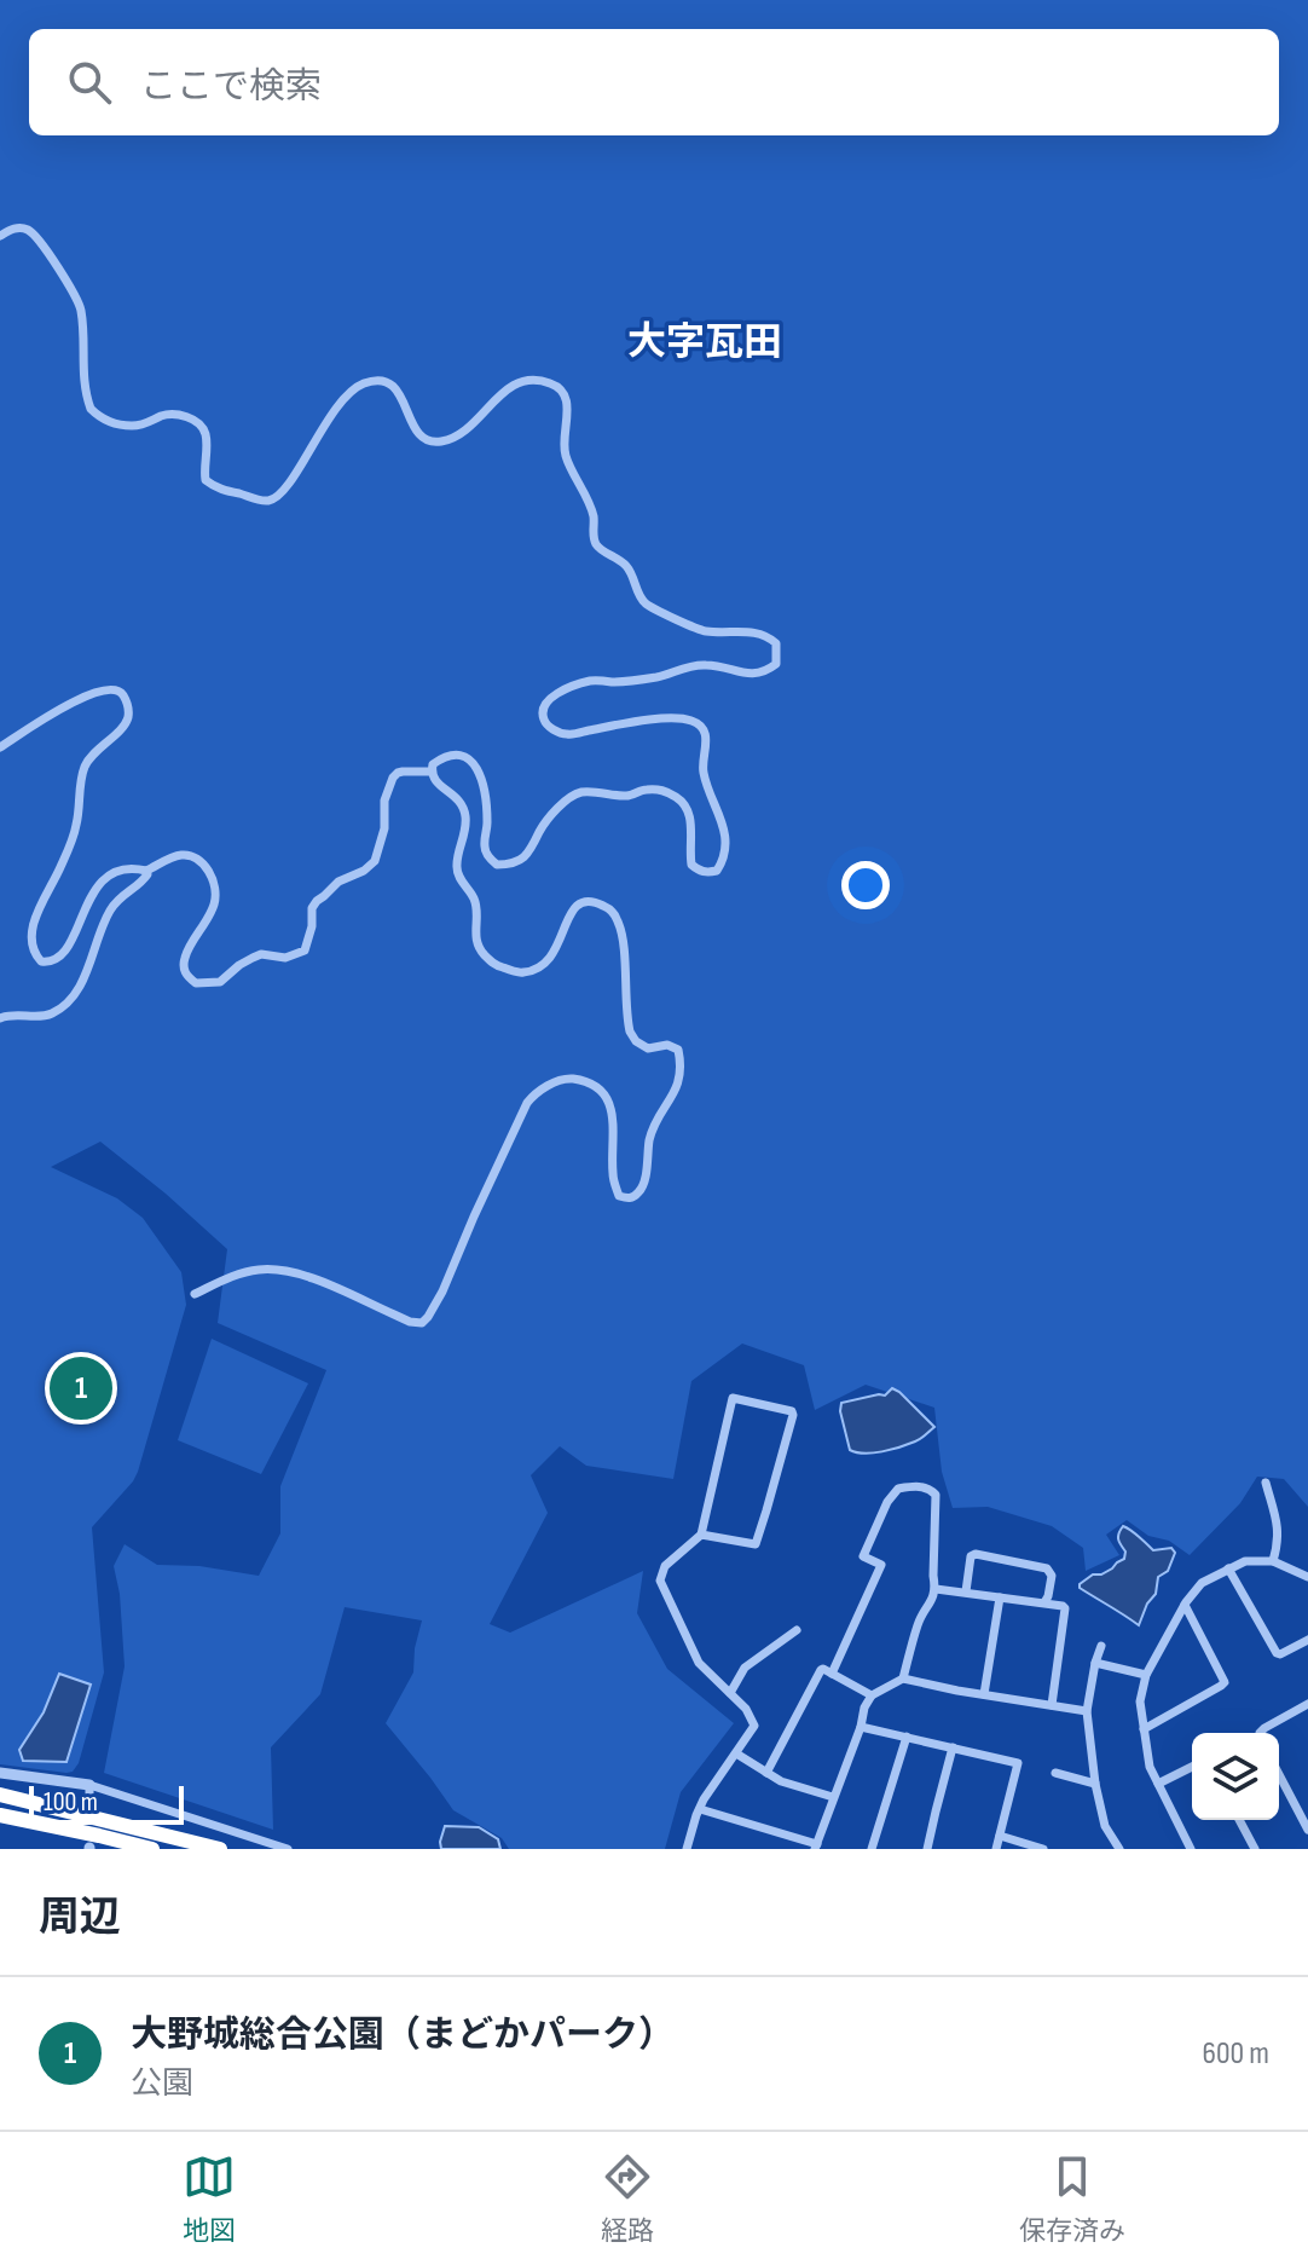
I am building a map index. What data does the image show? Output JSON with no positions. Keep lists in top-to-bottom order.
{
  "districts": ["大字瓦田"],
  "scale_bar": "100 m",
  "page": {
    "search": "ここで検索",
    "pins": "1",
    "scale": "100 m",
    "heading": "周辺",
    "list": [
      {
        "mark": "1",
        "name": "大野城総合公園（まどかパーク）",
        "note": "公園",
        "value": "600 m"
      }
    ],
    "nav": ["地図", "経路", "保存済み"]
  }
}
